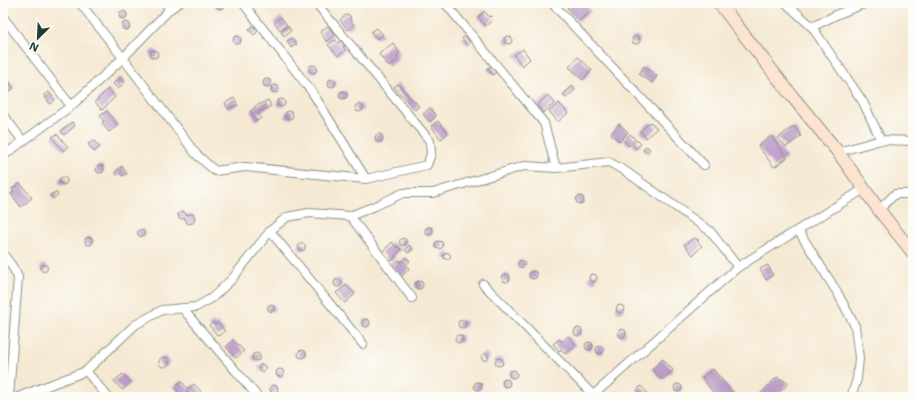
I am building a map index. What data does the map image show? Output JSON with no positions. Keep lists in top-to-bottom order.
{
  "north": "bottom left"
}
